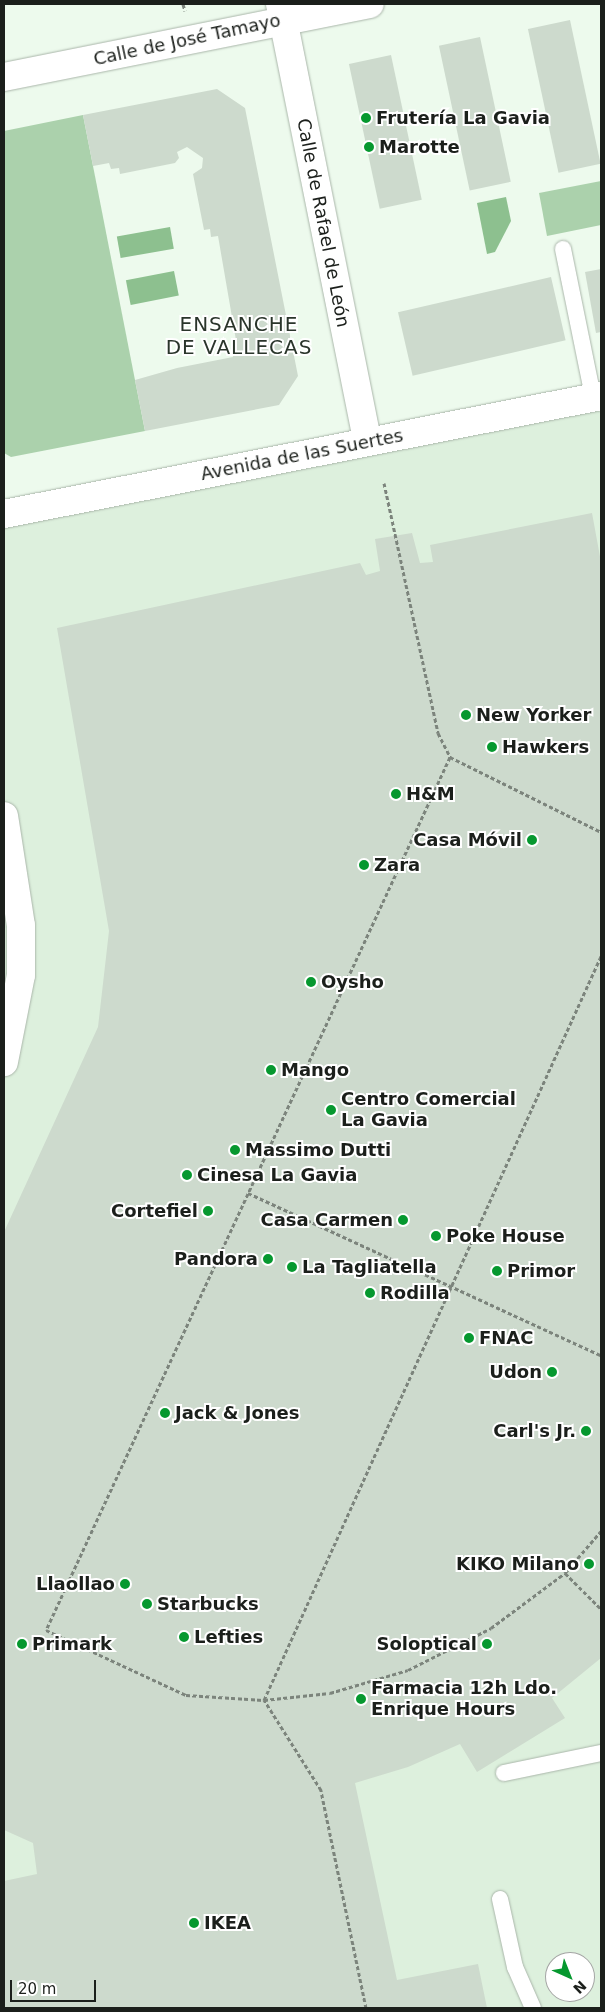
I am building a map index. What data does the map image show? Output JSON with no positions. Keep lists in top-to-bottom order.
{
  "streets": {
    "street": ["Calle de José Tamayo", "Calle de Rafael de León", "Avenida de las Suertes"]
  },
  "crossings": [
    ["Calle de José Tamayo", "Calle de Rafael de León"],
    ["Calle de Rafael de León", "Avenida de las Suertes"]
  ],
  "districts": ["ENSANCHE DE VALLECAS"],
  "places": [
    "Frutería La Gavia",
    "Marotte",
    "New Yorker",
    "Hawkers",
    "H&M",
    "Casa Móvil",
    "Zara",
    "Oysho",
    "Mango",
    "Centro Comercial La Gavia",
    "Massimo Dutti",
    "Cinesa La Gavia",
    "Cortefiel",
    "Casa Carmen",
    "Poke House",
    "Pandora",
    "La Tagliatella",
    "Primor",
    "Rodilla",
    "FNAC",
    "Udon",
    "Jack & Jones",
    "Carl's Jr.",
    "KIKO Milano",
    "Llaollao",
    "Starbucks",
    "Lefties",
    "Primark",
    "Soloptical",
    "Farmacia 12h Ldo. Enrique Hours",
    "IKEA"
  ],
  "scale_bar": "20 m",
  "north": "bottom right"
}
